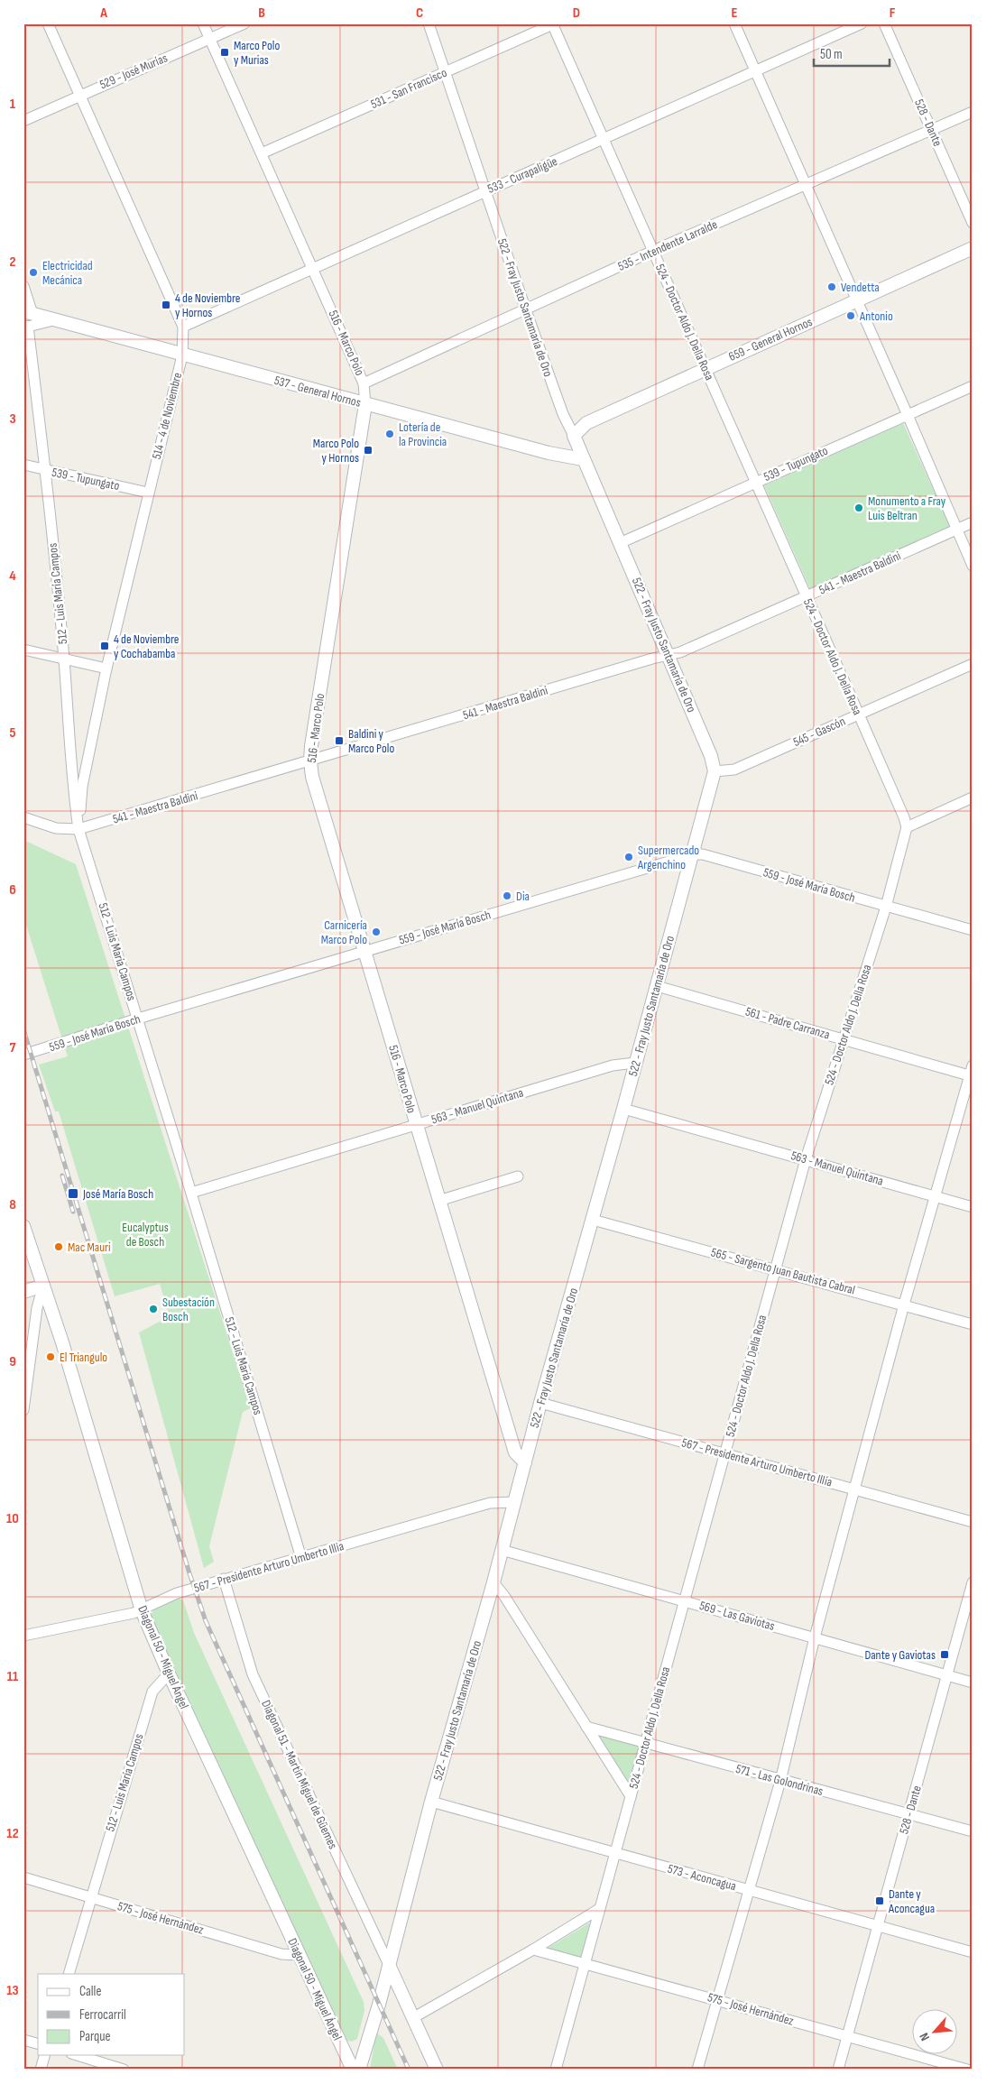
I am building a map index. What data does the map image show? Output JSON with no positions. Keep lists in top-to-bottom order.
{
  "streets": {
    "street": [
      "529 - José Murías",
      "531 - San Francisco",
      "528 - Dante",
      "533 - Curapaligüe",
      "535 - Intendente Larralde",
      "522 - Fray Justo Santamaría de Oro",
      "524 - Doctor Aldo J. Della Rosa",
      "659 - General Hornos",
      "516 - Marco Polo",
      "537 - General Hornos",
      "514 - 4 de Noviembre",
      "539 - Tupungato",
      "541 - Maestra Baldini",
      "512 - Luis María Campos",
      "545 - Gascón",
      "559 - José María Bosch",
      "561 - Padre Carranza",
      "563 - Manuel Quintana",
      "565 - Sargento Juan Bautista Cabral",
      "567 - Presidente Arturo Umberto Illia",
      "569 - Las Gaviotas",
      "Diagonal 50 - Miguel Ángel",
      "Diagonal 51 - Martín Miguel de Güemes",
      "571 - Las Golondrinas",
      "573 - Aconcagua",
      "575 - José Hernández"
    ]
  },
  "crossings": [
    ["529 - José Murías", "516 - Marco Polo"],
    ["529 - José Murías", "514 - 4 de Noviembre"],
    ["531 - San Francisco", "522 - Fray Justo Santamaría de Oro"],
    ["531 - San Francisco", "524 - Doctor Aldo J. Della Rosa"],
    ["531 - San Francisco", "516 - Marco Polo"],
    ["528 - Dante", "535 - Intendente Larralde"],
    ["528 - Dante", "569 - Las Gaviotas"],
    ["528 - Dante", "571 - Las Golondrinas"],
    ["528 - Dante", "573 - Aconcagua"],
    ["528 - Dante", "575 - José Hernández"],
    ["533 - Curapaligüe", "522 - Fray Justo Santamaría de Oro"],
    ["533 - Curapaligüe", "524 - Doctor Aldo J. Della Rosa"],
    ["533 - Curapaligüe", "516 - Marco Polo"],
    ["533 - Curapaligüe", "514 - 4 de Noviembre"],
    ["535 - Intendente Larralde", "522 - Fray Justo Santamaría de Oro"],
    ["535 - Intendente Larralde", "524 - Doctor Aldo J. Della Rosa"],
    ["535 - Intendente Larralde", "516 - Marco Polo"],
    ["522 - Fray Justo Santamaría de Oro", "659 - General Hornos"],
    ["522 - Fray Justo Santamaría de Oro", "516 - Marco Polo"],
    ["522 - Fray Justo Santamaría de Oro", "537 - General Hornos"],
    ["522 - Fray Justo Santamaría de Oro", "539 - Tupungato"],
    ["522 - Fray Justo Santamaría de Oro", "541 - Maestra Baldini"],
    ["522 - Fray Justo Santamaría de Oro", "545 - Gascón"],
    ["522 - Fray Justo Santamaría de Oro", "559 - José María Bosch"],
    ["522 - Fray Justo Santamaría de Oro", "561 - Padre Carranza"],
    ["522 - Fray Justo Santamaría de Oro", "563 - Manuel Quintana"],
    ["522 - Fray Justo Santamaría de Oro", "565 - Sargento Juan Bautista Cabral"],
    ["522 - Fray Justo Santamaría de Oro", "567 - Presidente Arturo Umberto Illia"],
    ["522 - Fray Justo Santamaría de Oro", "569 - Las Gaviotas"],
    ["522 - Fray Justo Santamaría de Oro", "Diagonal 51 - Martín Miguel de Güemes"],
    ["522 - Fray Justo Santamaría de Oro", "573 - Aconcagua"],
    ["524 - Doctor Aldo J. Della Rosa", "659 - General Hornos"],
    ["524 - Doctor Aldo J. Della Rosa", "539 - Tupungato"],
    ["524 - Doctor Aldo J. Della Rosa", "541 - Maestra Baldini"],
    ["524 - Doctor Aldo J. Della Rosa", "545 - Gascón"],
    ["524 - Doctor Aldo J. Della Rosa", "559 - José María Bosch"],
    ["524 - Doctor Aldo J. Della Rosa", "561 - Padre Carranza"],
    ["524 - Doctor Aldo J. Della Rosa", "563 - Manuel Quintana"],
    ["524 - Doctor Aldo J. Della Rosa", "565 - Sargento Juan Bautista Cabral"],
    ["524 - Doctor Aldo J. Della Rosa", "567 - Presidente Arturo Umberto Illia"],
    ["524 - Doctor Aldo J. Della Rosa", "569 - Las Gaviotas"],
    ["524 - Doctor Aldo J. Della Rosa", "571 - Las Golondrinas"],
    ["524 - Doctor Aldo J. Della Rosa", "573 - Aconcagua"],
    ["524 - Doctor Aldo J. Della Rosa", "575 - José Hernández"],
    ["516 - Marco Polo", "537 - General Hornos"],
    ["516 - Marco Polo", "541 - Maestra Baldini"],
    ["516 - Marco Polo", "559 - José María Bosch"],
    ["516 - Marco Polo", "563 - Manuel Quintana"],
    ["537 - General Hornos", "514 - 4 de Noviembre"],
    ["537 - General Hornos", "512 - Luis María Campos"],
    ["514 - 4 de Noviembre", "539 - Tupungato"],
    ["514 - 4 de Noviembre", "541 - Maestra Baldini"],
    ["514 - 4 de Noviembre", "512 - Luis María Campos"],
    ["539 - Tupungato", "512 - Luis María Campos"],
    ["541 - Maestra Baldini", "512 - Luis María Campos"],
    ["512 - Luis María Campos", "559 - José María Bosch"],
    ["512 - Luis María Campos", "563 - Manuel Quintana"],
    ["512 - Luis María Campos", "567 - Presidente Arturo Umberto Illia"],
    ["512 - Luis María Campos", "Diagonal 50 - Miguel Ángel"],
    ["512 - Luis María Campos", "575 - José Hernández"],
    ["567 - Presidente Arturo Umberto Illia", "Diagonal 50 - Miguel Ángel"],
    ["567 - Presidente Arturo Umberto Illia", "Diagonal 51 - Martín Miguel de Güemes"],
    ["Diagonal 50 - Miguel Ángel", "575 - José Hernández"]
  ],
  "parks": ["Eucalyptus de Bosch"],
  "places": {
    "transit": [
      "Marco Polo y Murias",
      "4 de Noviembre y Hornos",
      "Marco Polo y Hornos",
      "4 de Noviembre y Cochabamba",
      "Baldini y Marco Polo",
      "José María Bosch",
      "Dante y Gaviotas",
      "Dante y Aconcagua"
    ],
    "other": [
      "Electricidad Mecánica",
      "Vendetta",
      "Antonio",
      "Lotería de la Provincia",
      "Monumento a Fray Luis Beltran",
      "Supermercado Argenchino",
      "Dia",
      "Carnicería Marco Polo",
      "Mac Mauri",
      "Subestación Bosch",
      "El Triangulo"
    ]
  },
  "legend": ["Calle", "Ferrocarril", "Parque"],
  "scale_bar": "50 m",
  "north": "bottom left",
  "grid": {
    "columns": [
      "A",
      "B",
      "C",
      "D",
      "E",
      "F"
    ],
    "rows": [
      "1",
      "2",
      "3",
      "4",
      "5",
      "6",
      "7",
      "8",
      "9",
      "10",
      "11",
      "12",
      "13"
    ]
  }
}
